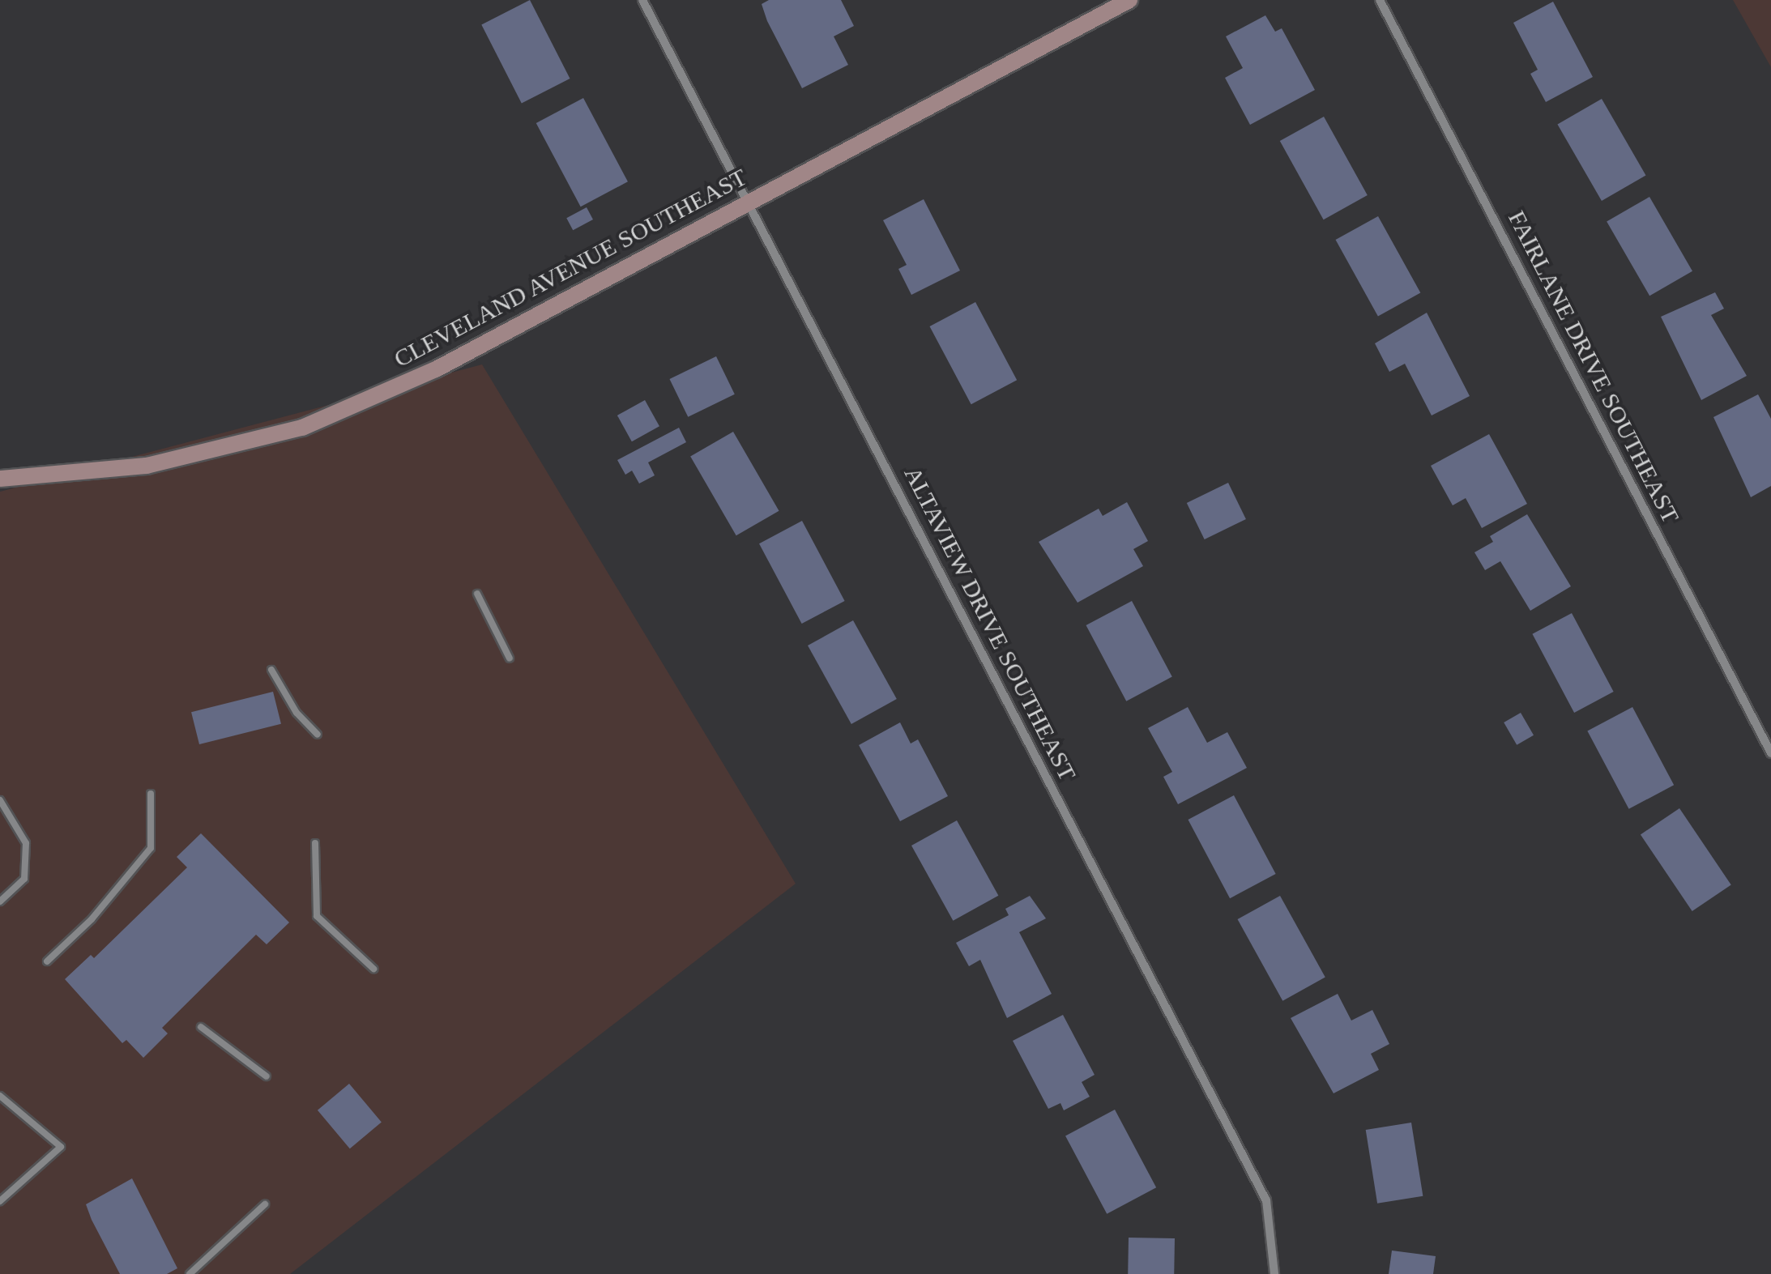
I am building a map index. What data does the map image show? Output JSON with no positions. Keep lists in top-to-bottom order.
{
  "streets": {
    "main road": ["CLEVELAND AVENUE SOUTHEAST"],
    "street": ["FAIRLANE DRIVE SOUTHEAST", "ALTAVIEW DRIVE SOUTHEAST"]
  },
  "crossings": [
    ["CLEVELAND AVENUE SOUTHEAST", "ALTAVIEW DRIVE SOUTHEAST"]
  ]
}
